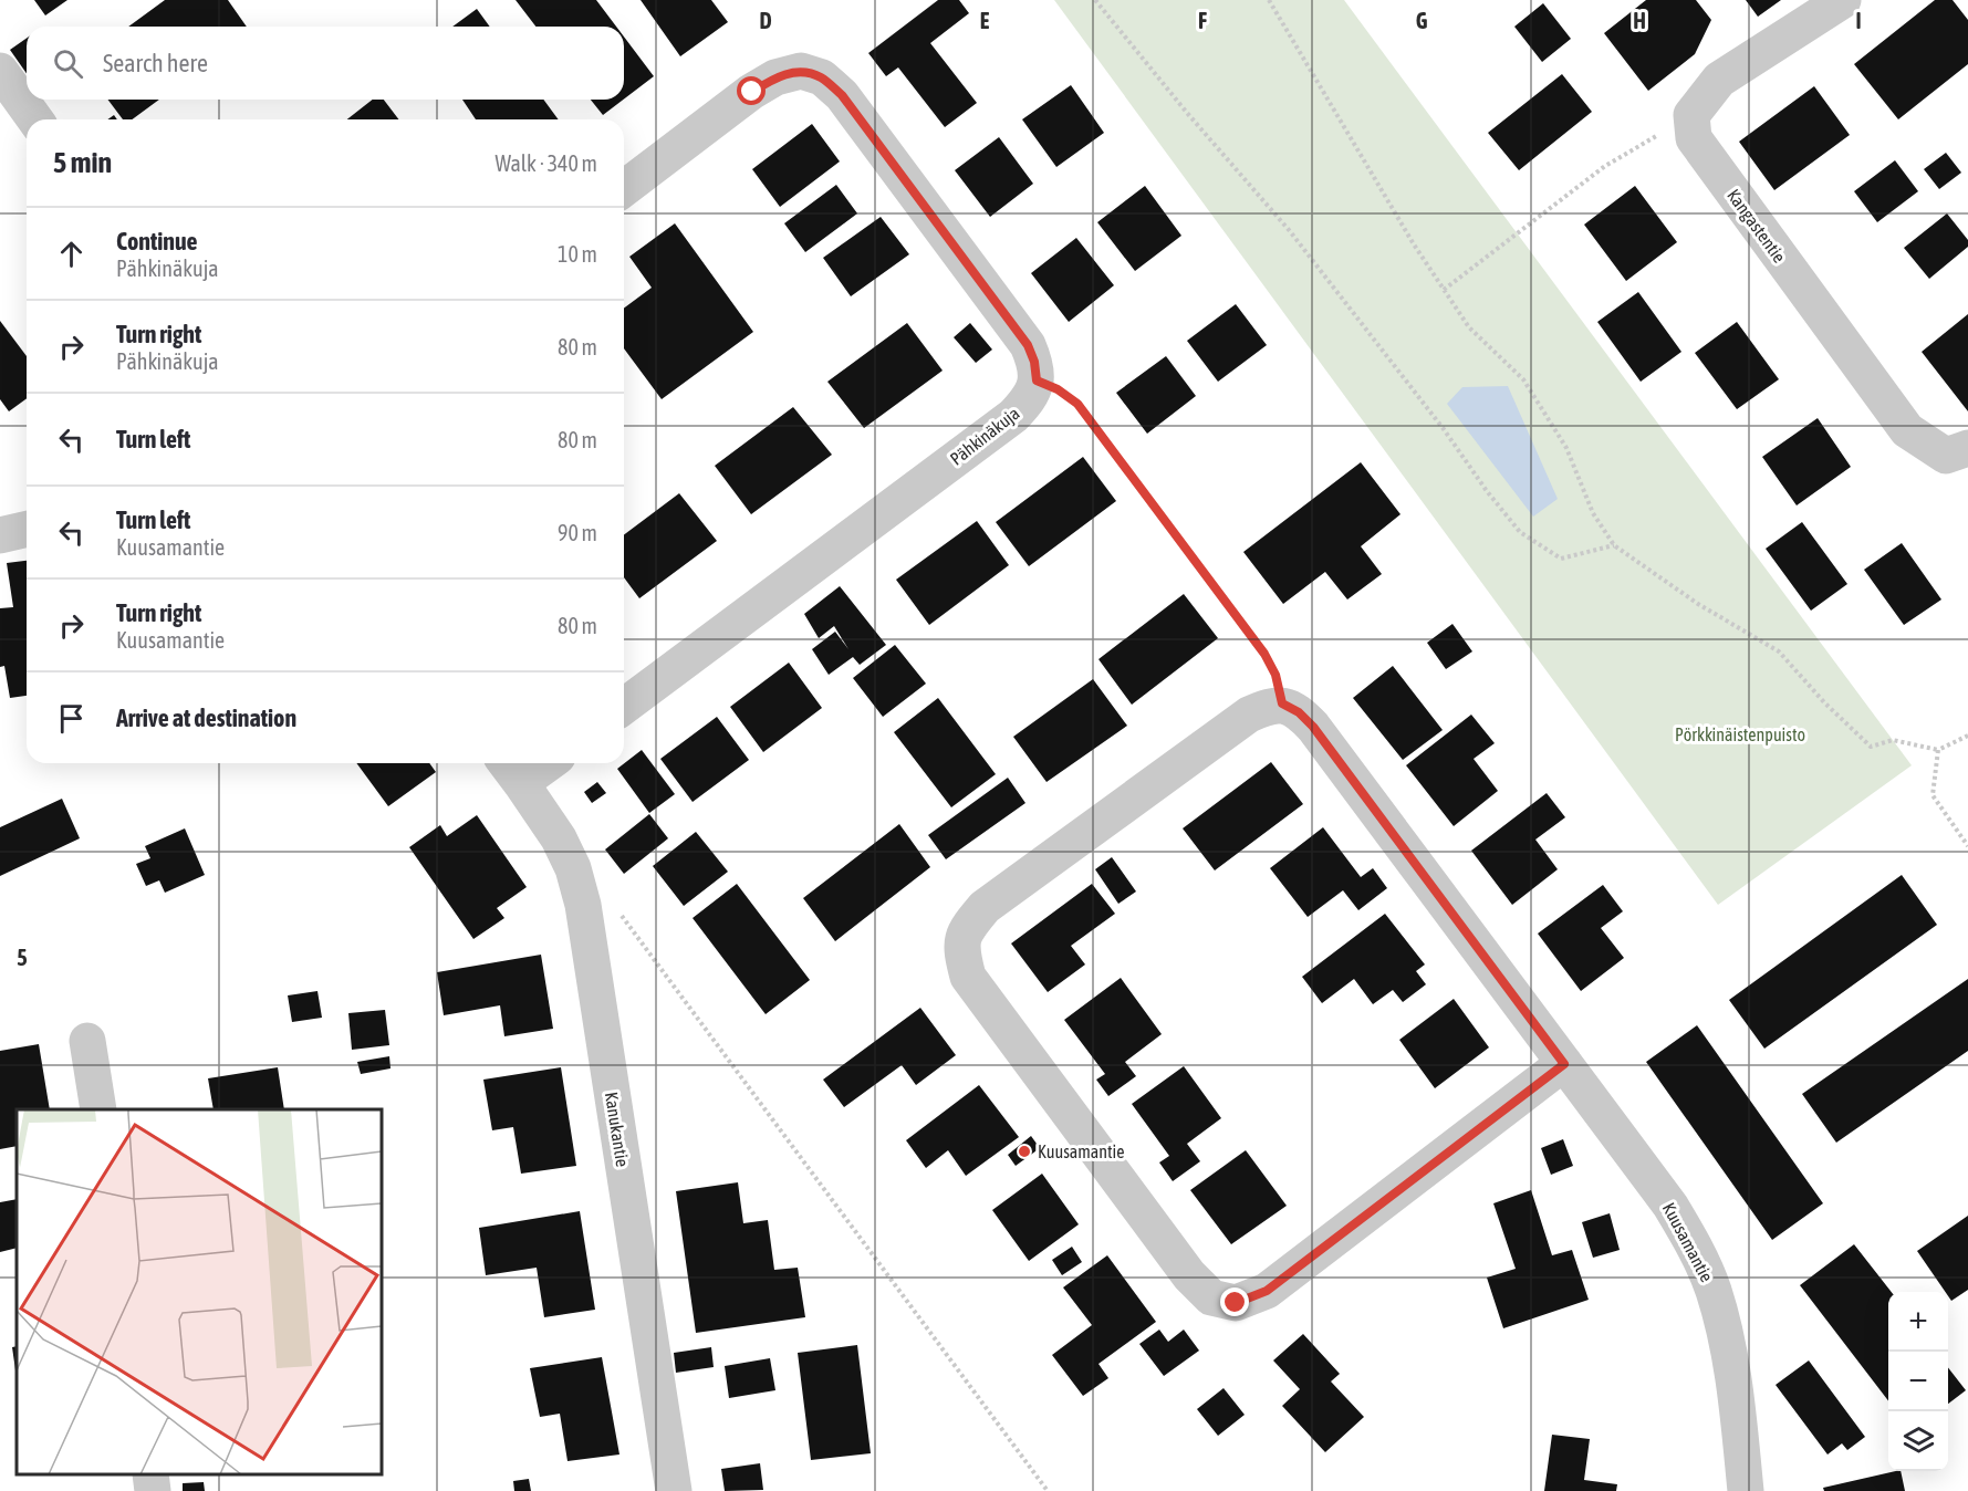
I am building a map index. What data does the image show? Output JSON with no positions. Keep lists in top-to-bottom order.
{
  "streets": {
    "street": [
      "Kangastentie",
      "Pähkinäkuja",
      "Kanukantie",
      "Kuusamantie"
    ]
  },
  "parks": ["Pörkkinäistenpuisto"],
  "places": ["Kuusamantie"],
  "page": {
    "search": "Search here",
    "heading": ["5 min", "Walk · 340 m"],
    "list": [
      ["Continue", "Pähkinäkuja", "10 m"],
      ["Turn right", "Pähkinäkuja", "80 m"],
      ["Turn left", "80 m"],
      ["Turn left", "Kuusamantie", "90 m"],
      ["Turn right", "Kuusamantie", "80 m"],
      "Arrive at destination"
    ],
    "map_buttons": ["+", "−"]
  },
  "grid": {
    "columns": [
      "D",
      "E",
      "F",
      "G",
      "H",
      "I"
    ],
    "rows": ["5"]
  }
}
